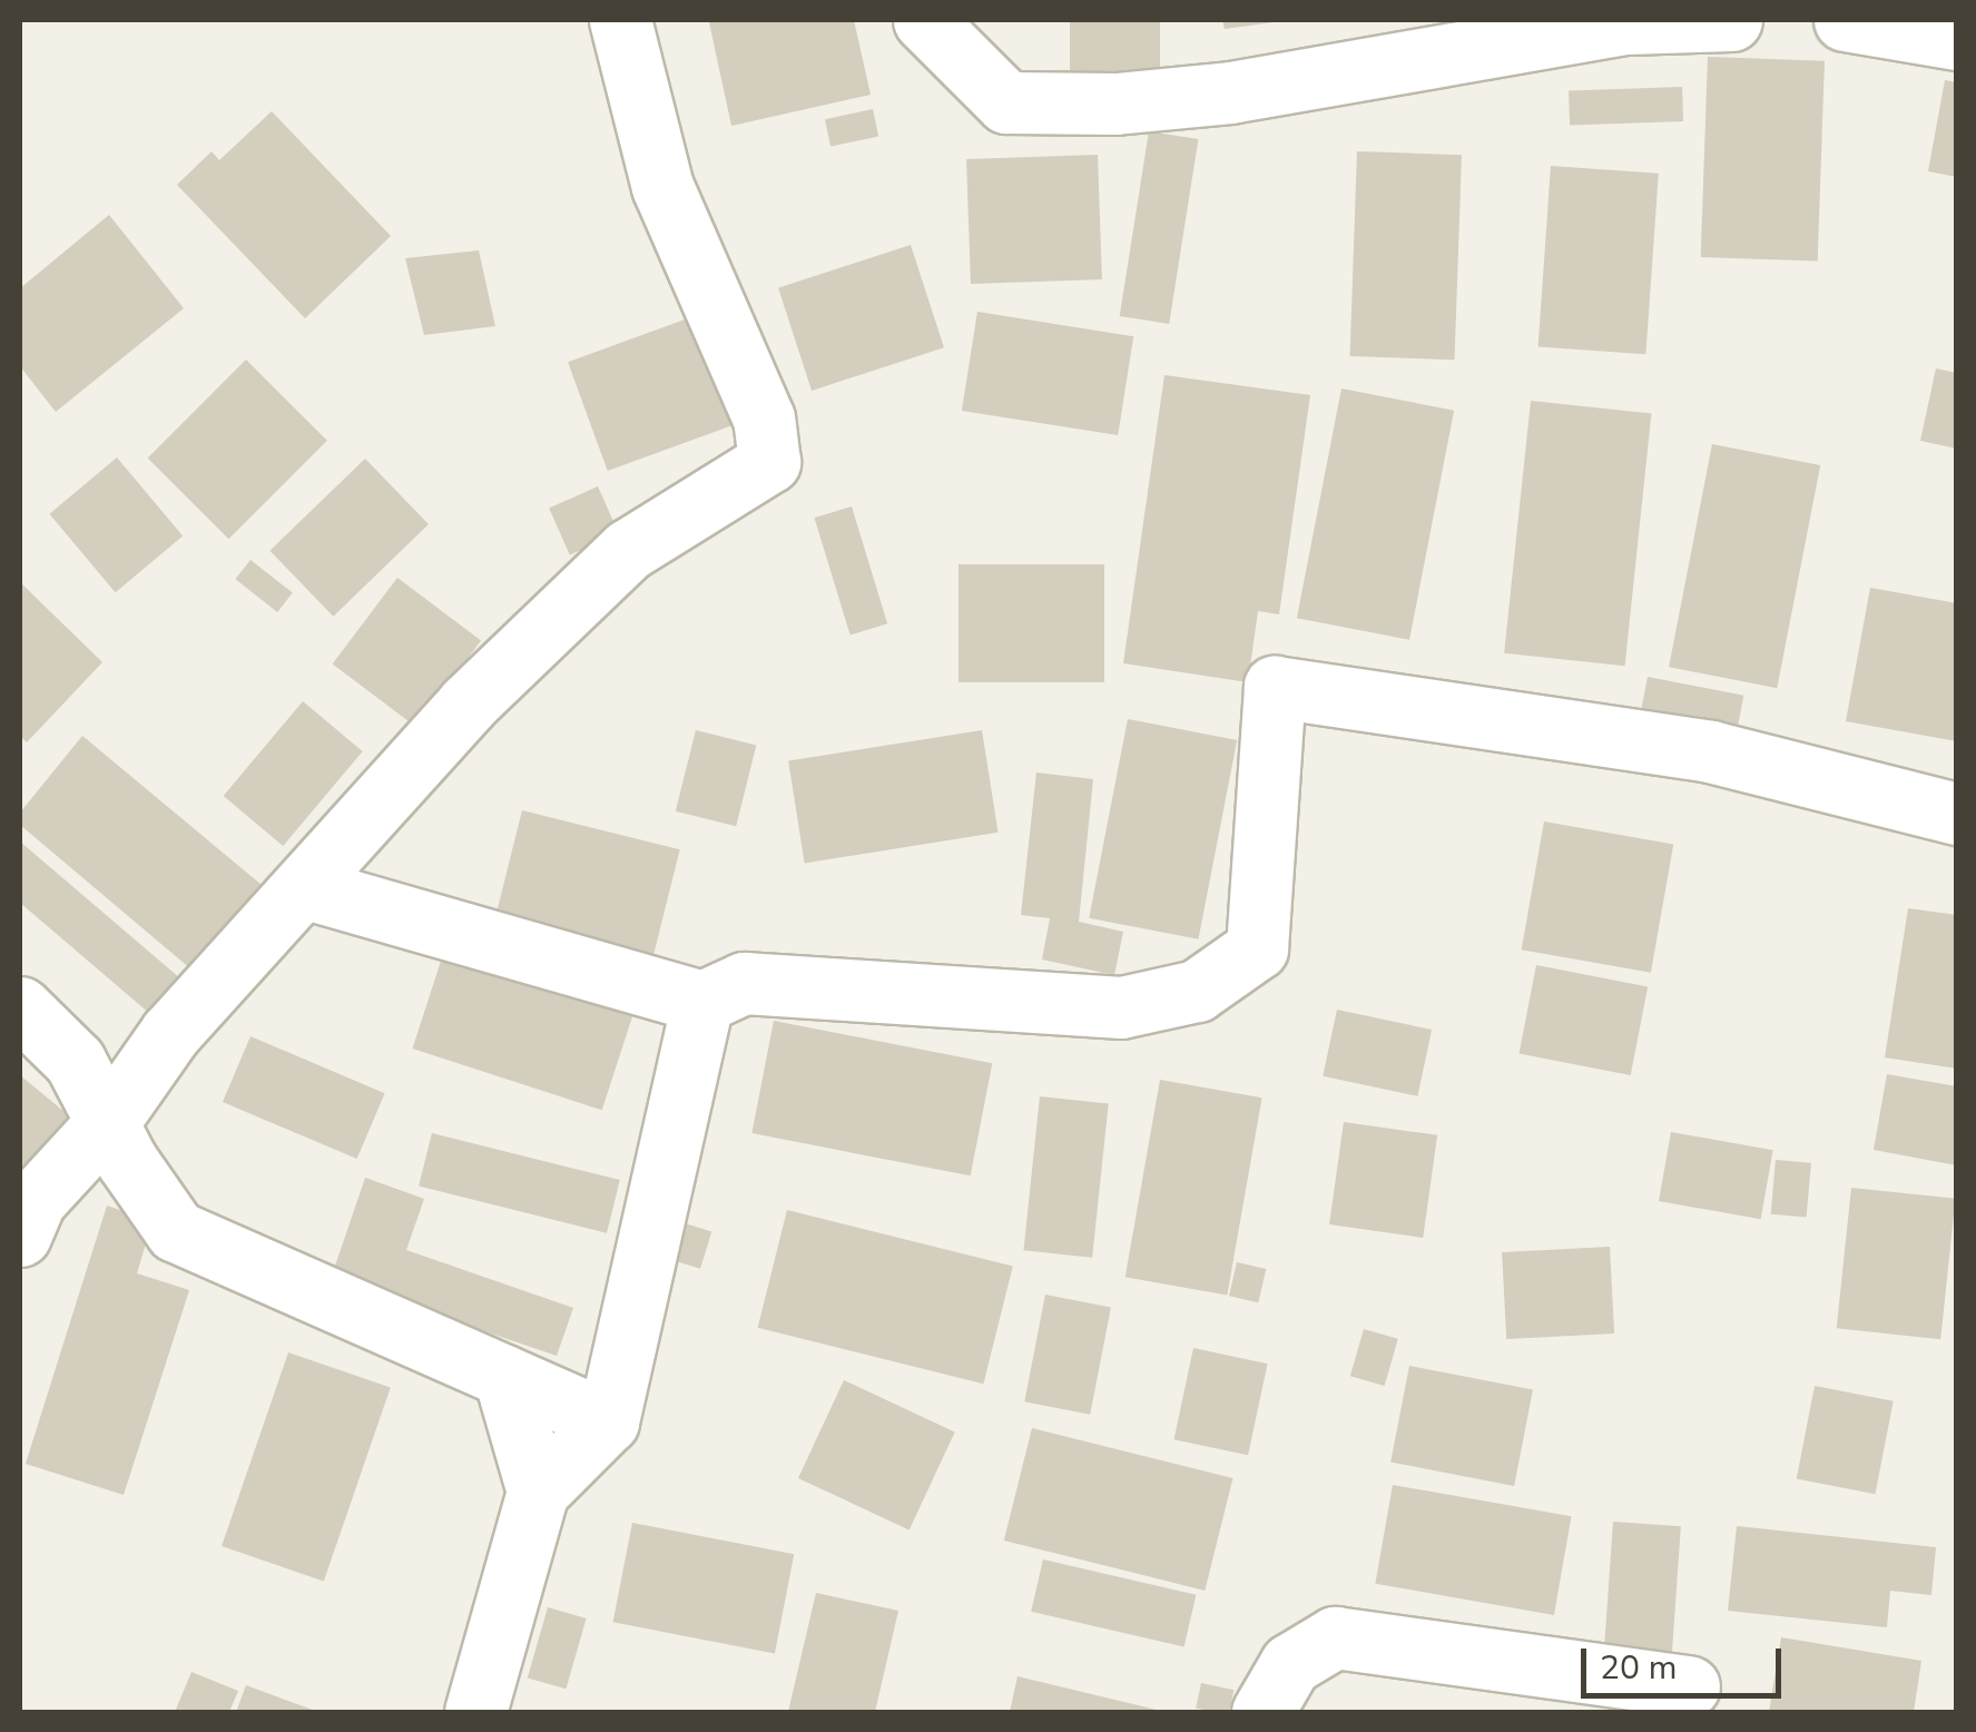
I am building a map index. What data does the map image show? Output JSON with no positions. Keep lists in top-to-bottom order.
{
  "scale_bar": "20 m"
}
